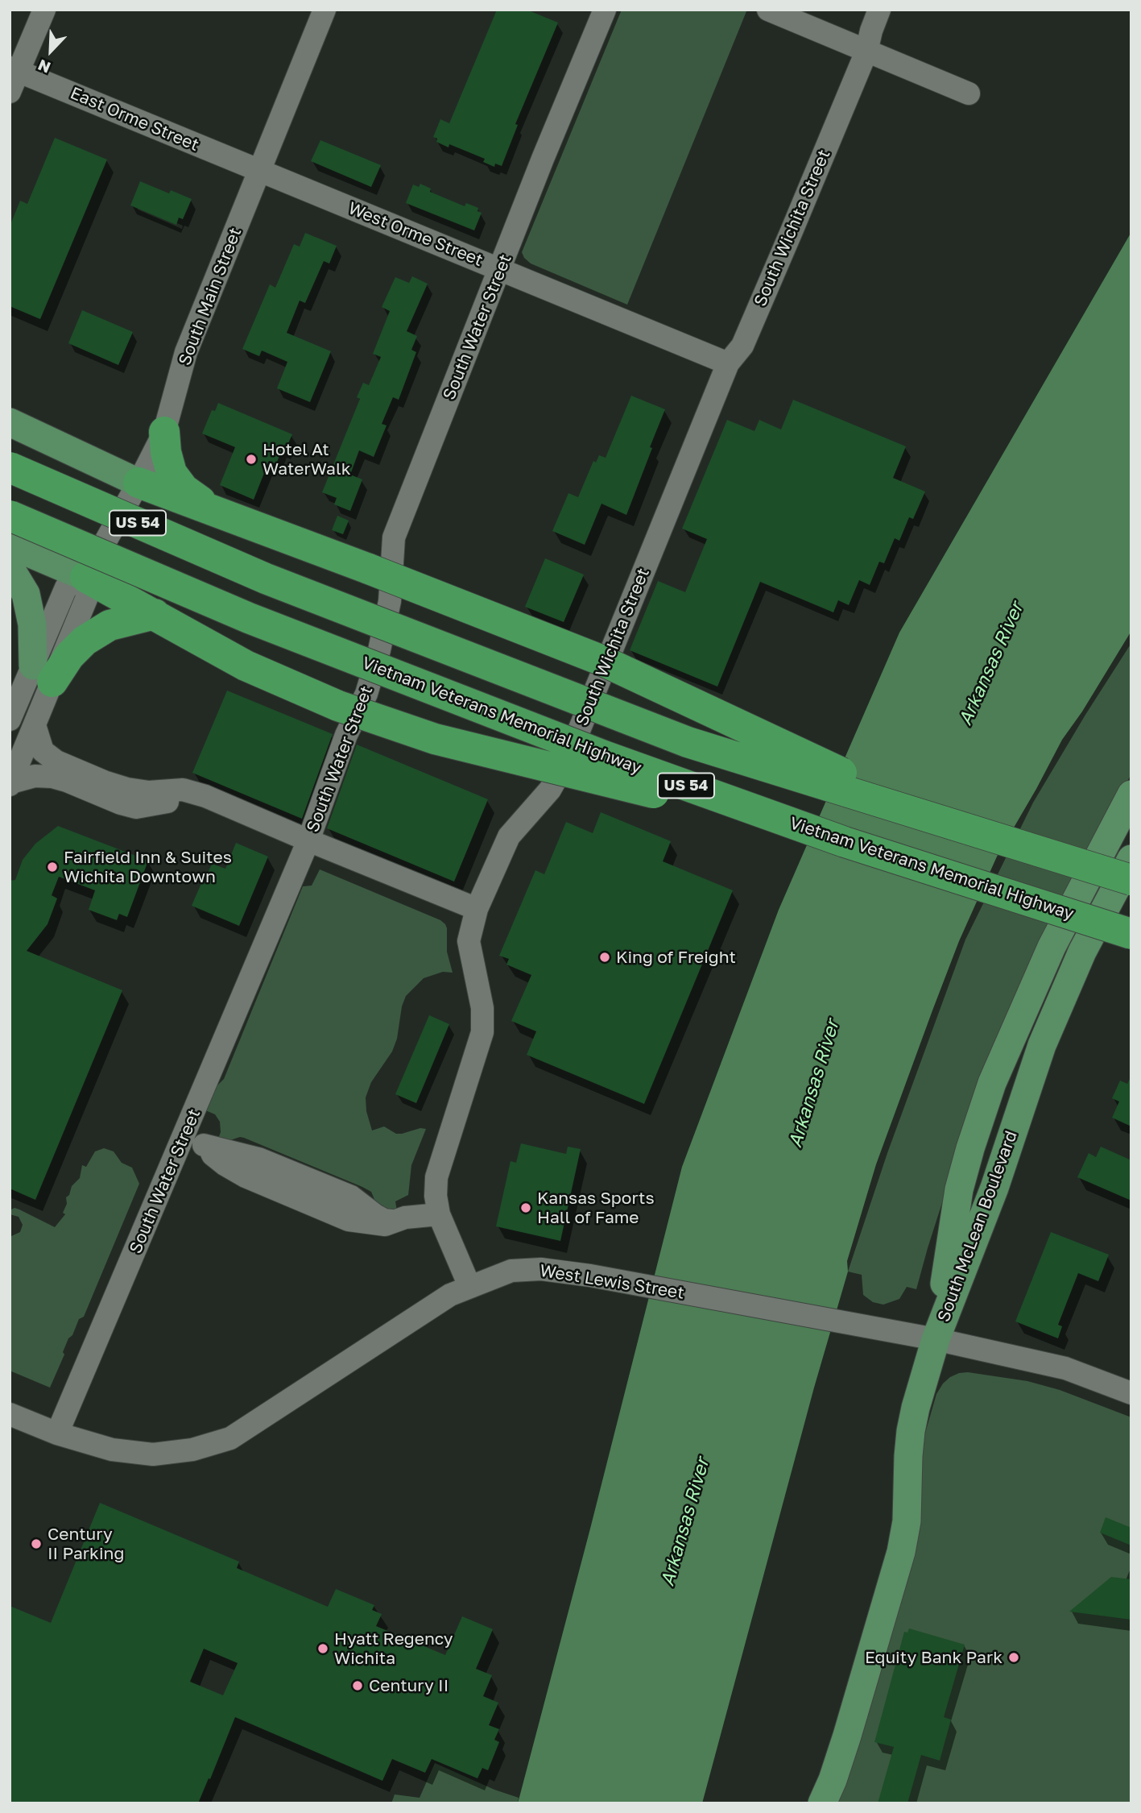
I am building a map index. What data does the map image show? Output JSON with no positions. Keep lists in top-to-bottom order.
{
  "streets": {
    "highway": ["US 54", "Vietnam Veterans Memorial Highway"],
    "main road": ["South McLean Boulevard"],
    "street": [
      "East Orme Street",
      "South Wichita Street",
      "West Orme Street",
      "South Main Street",
      "South Water Street",
      "West Lewis Street"
    ]
  },
  "crossings": [
    ["East Orme Street", "West Orme Street"],
    ["East Orme Street", "South Main Street"],
    ["South Wichita Street", "West Orme Street"],
    ["South Wichita Street", "West Lewis Street"],
    ["West Orme Street", "South Main Street"],
    ["West Orme Street", "South Water Street"],
    ["South Water Street", "West Lewis Street"],
    ["South McLean Boulevard", "West Lewis Street"]
  ],
  "water": ["Arkansas River"],
  "places": [
    "Hotel At WaterWalk",
    "Fairfield Inn & Suites Wichita Downtown",
    "King of Freight",
    "Kansas Sports Hall of Fame",
    "Century II Parking",
    "Hyatt Regency Wichita",
    "Equity Bank Park",
    "Century II"
  ],
  "north": "bottom left"
}
